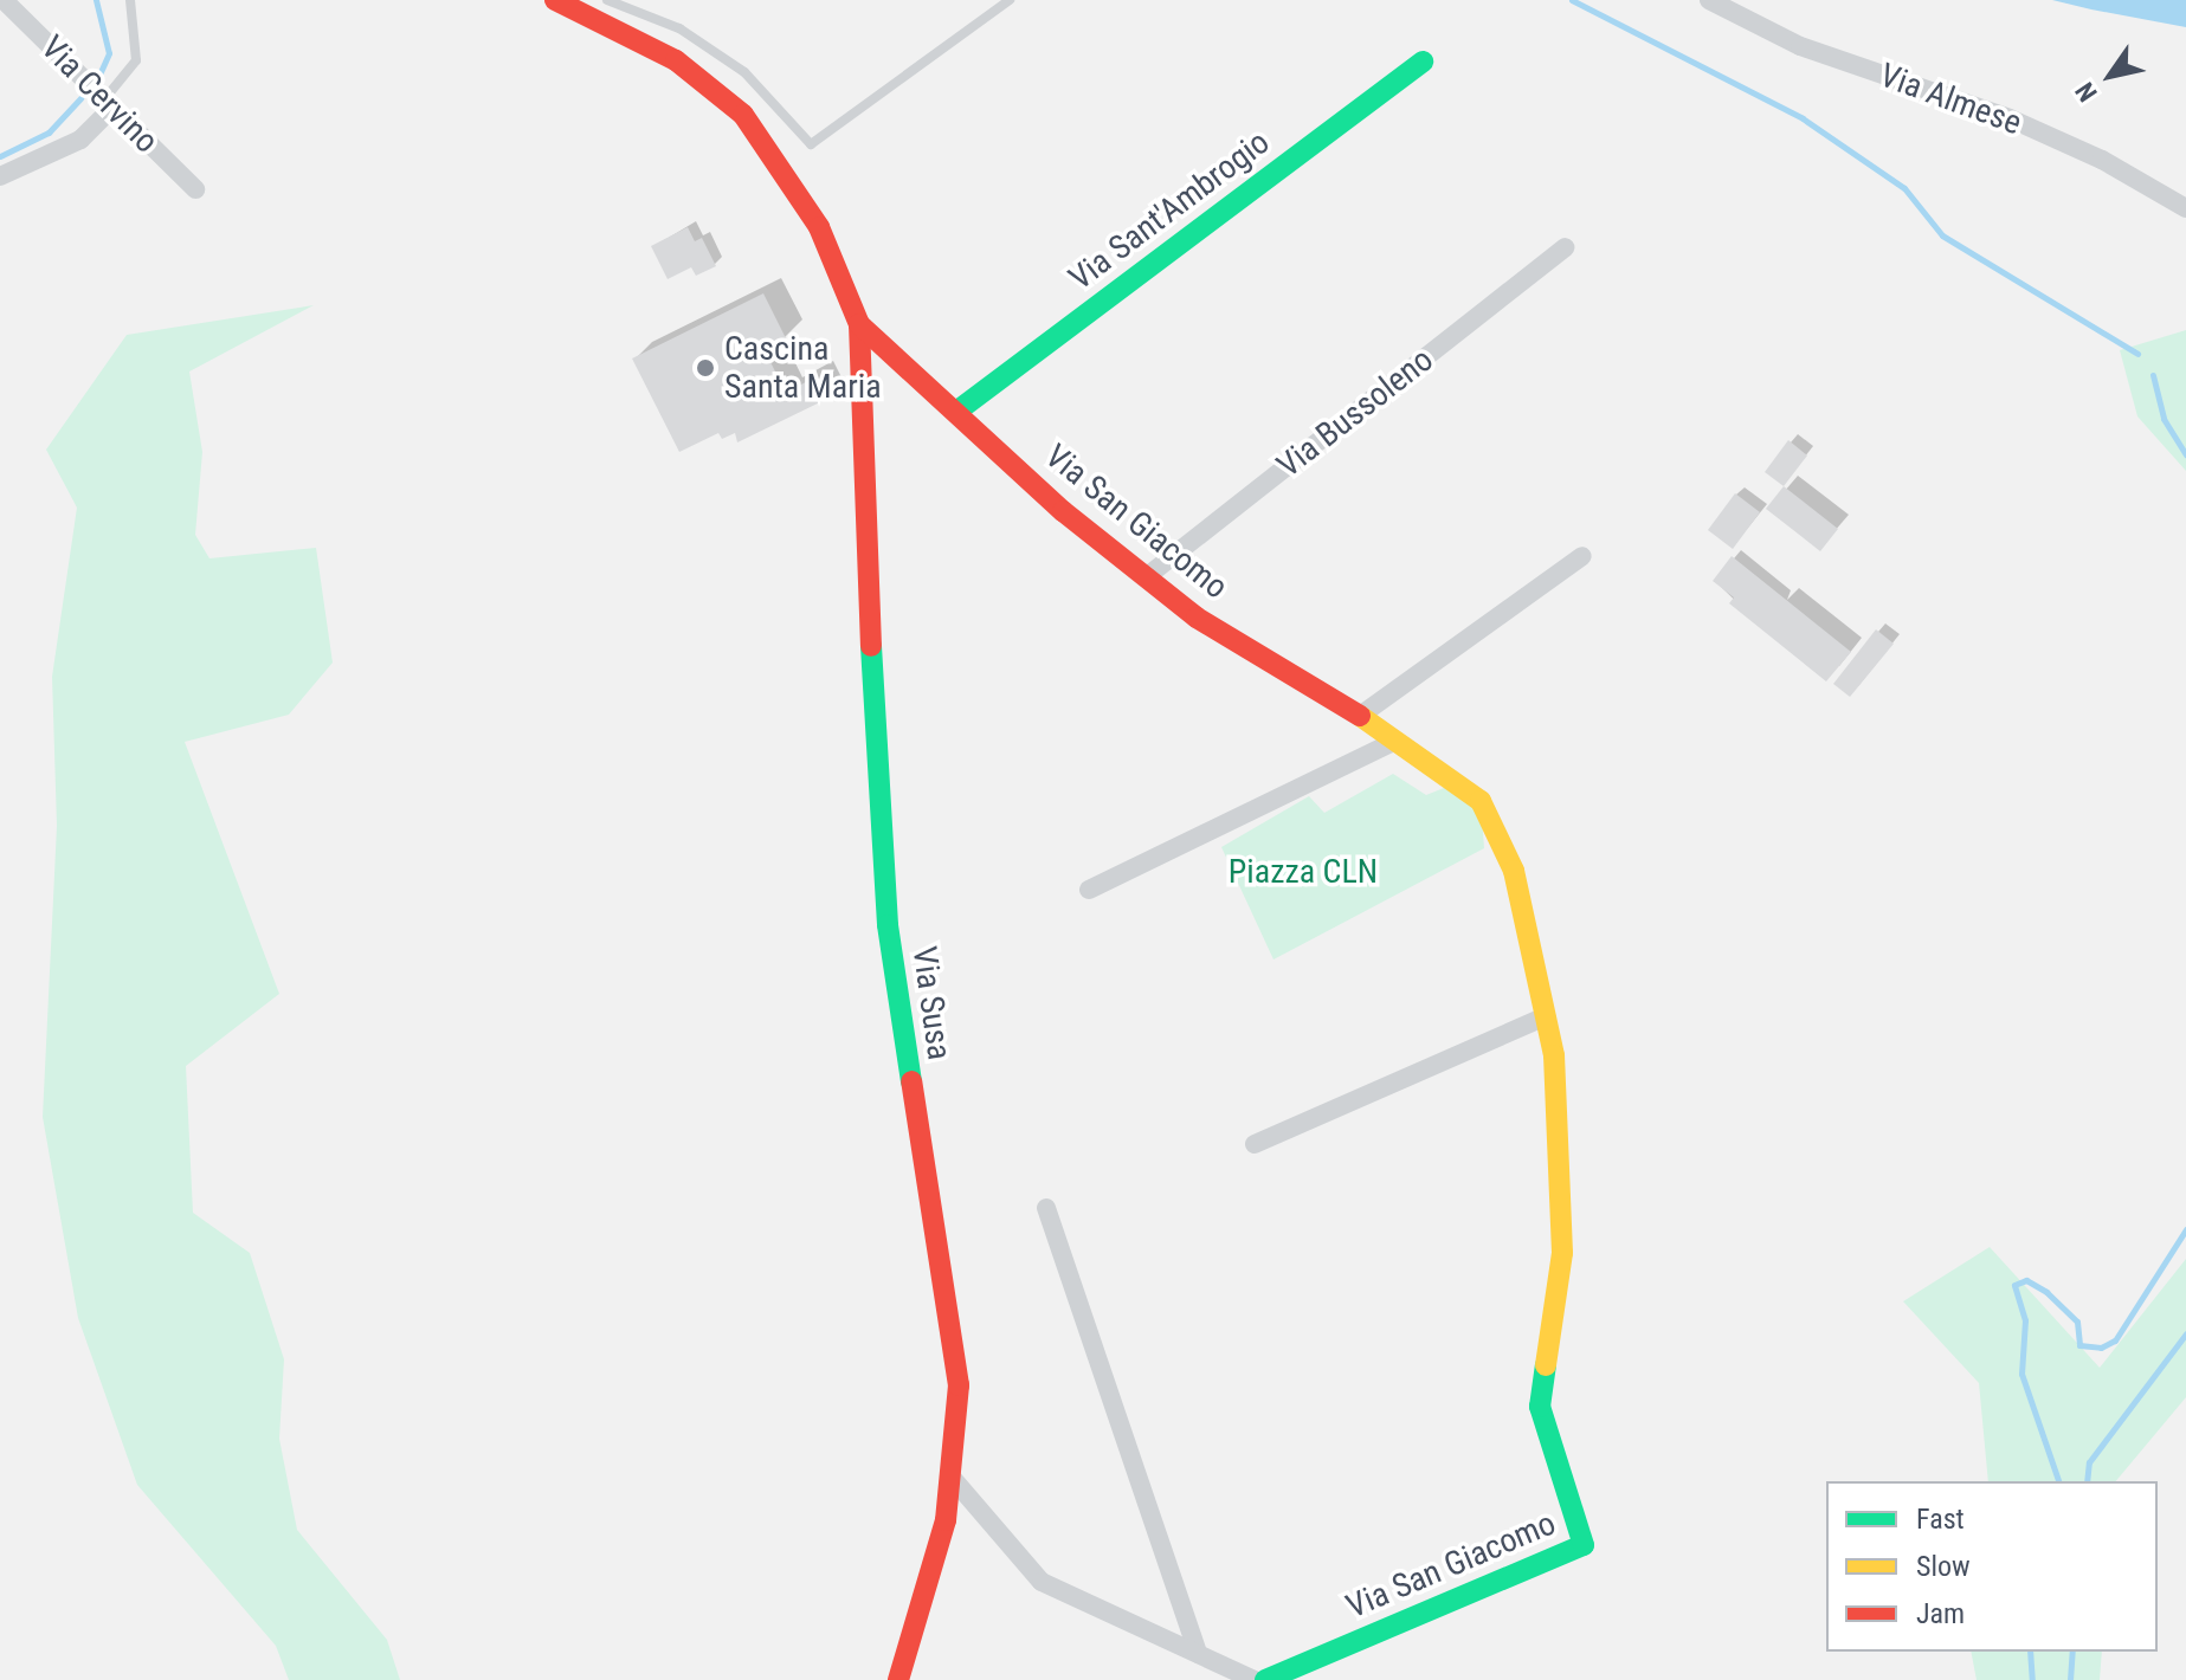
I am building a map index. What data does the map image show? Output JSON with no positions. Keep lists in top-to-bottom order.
{
  "streets": {
    "street": [
      "Via Cervino",
      "Via Almese",
      "Via Sant'Ambrogio",
      "Via Bussoleno",
      "Via San Giacomo",
      "Via Susa"
    ]
  },
  "crossings": [
    ["Via Sant'Ambrogio", "Via San Giacomo"],
    ["Via Bussoleno", "Via San Giacomo"],
    ["Via San Giacomo", "Via Susa"]
  ],
  "parks": ["Piazza CLN"],
  "places": ["Cascina Santa Maria"],
  "legend": ["Fast", "Slow", "Jam"],
  "north": "bottom left"
}
